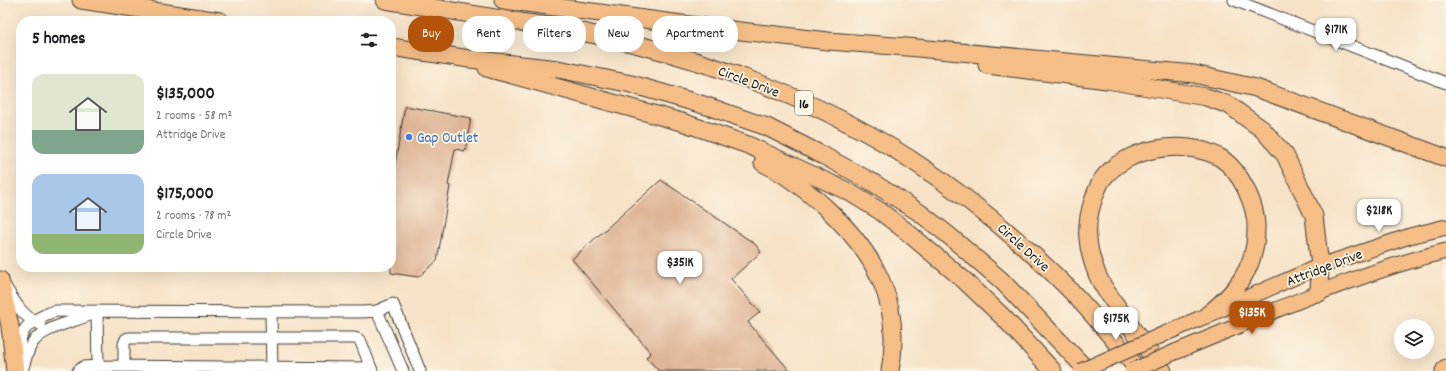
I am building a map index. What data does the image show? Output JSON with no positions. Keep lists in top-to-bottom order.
{
  "streets": {
    "highway": ["Circle Drive", "16"],
    "main road": ["Attridge Drive"]
  },
  "places": ["Gap Outlet"],
  "page": {
    "chip": [
      "Buy",
      "Rent",
      "Filters",
      "New",
      "Apartment"
    ],
    "heading": "5 homes",
    "price": [
      "$171K",
      "$218K",
      "$351K",
      "$135K",
      "$175K"
    ],
    "list": [
      {
        "name": "$135,000",
        "note": "2 rooms · 58 m² · Attridge Drive"
      },
      {
        "name": "$175,000",
        "note": "2 rooms · 78 m² · Circle Drive"
      }
    ]
  }
}
